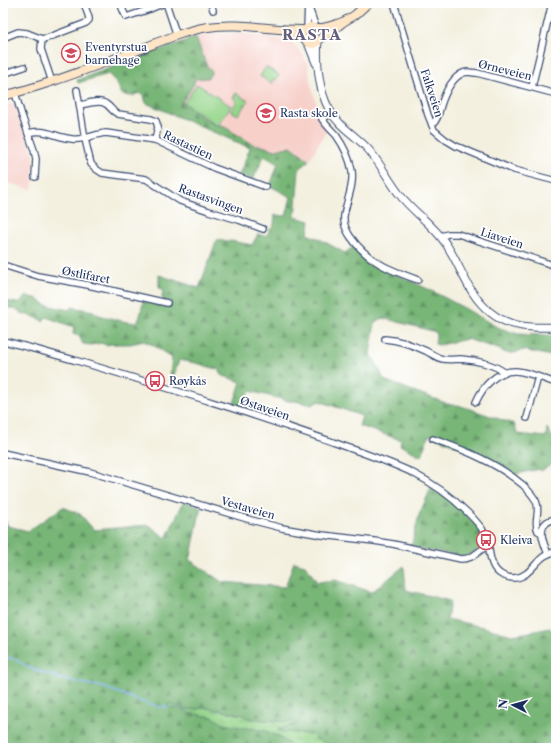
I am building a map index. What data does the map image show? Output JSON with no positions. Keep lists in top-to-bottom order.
{
  "streets": {
    "street": [
      "Ørneveien",
      "Falkveien",
      "Rastastien",
      "Rastasvingen",
      "Liaveien",
      "Østlifaret",
      "Østaveien",
      "Vestaveien"
    ]
  },
  "crossings": [
    ["Ørneveien", "Falkveien"],
    ["Rastastien", "Rastasvingen"],
    ["Østaveien", "Vestaveien"]
  ],
  "districts": ["RASTA"],
  "places": {
    "school or university": ["Eventyrstua barnehage", "Rasta skole"],
    "bus stop": ["Røykås", "Kleiva"]
  },
  "north": "left"
}
